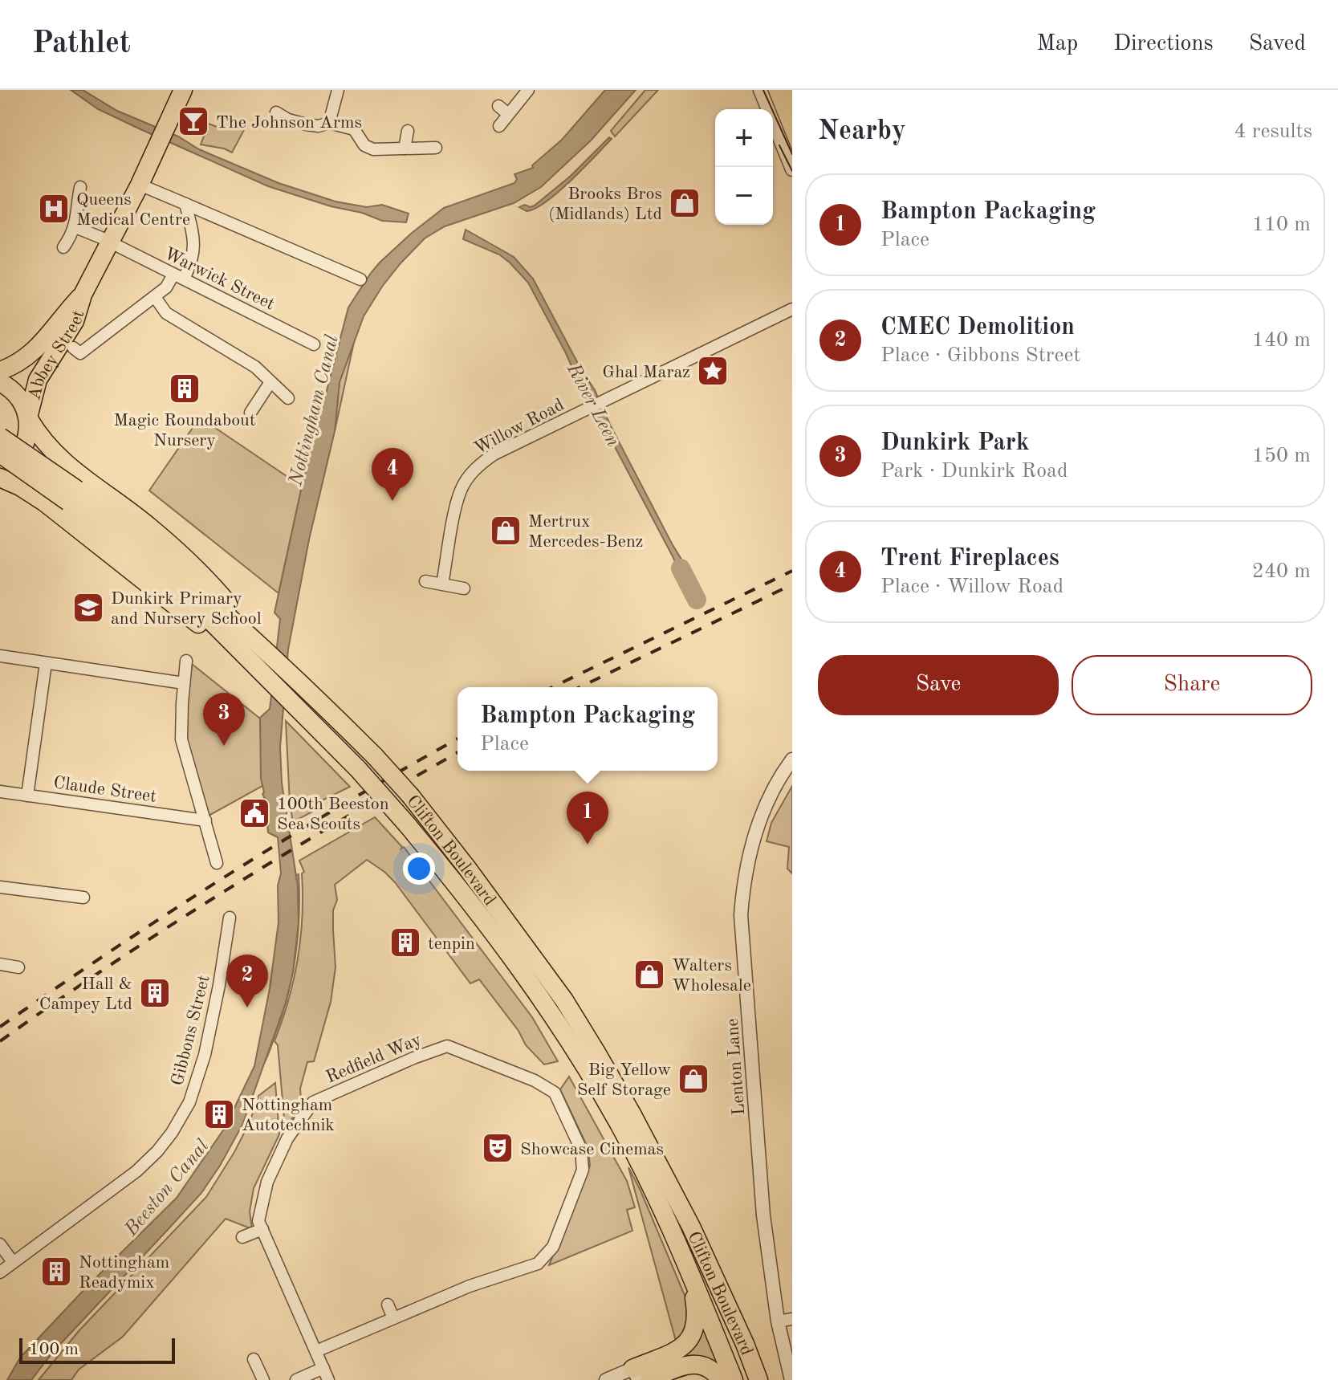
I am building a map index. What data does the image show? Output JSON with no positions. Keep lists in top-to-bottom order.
{
  "streets": {
    "main road": ["Abbey Street", "Clifton Boulevard"],
    "street": [
      "Warwick Street",
      "Willow Road",
      "Claude Street",
      "Gibbons Street",
      "Redfield Way",
      "Lenton Lane"
    ]
  },
  "crossings": [
    ["Warwick Street", "Abbey Street"]
  ],
  "water": ["River Leen", "Nottingham Canal", "Beeston Canal"],
  "places": {
    "bar": ["The Johnson Arms"],
    "shop": [
      "Brooks Bros (Midlands) Ltd",
      "Mertrux Mercedes-Benz",
      "Walters Wholesale",
      "Big Yellow Self Storage"
    ],
    "hospital": ["Queens Medical Centre"],
    "place": ["Ghal Maraz"],
    "building": [
      "Magic Roundabout Nursery",
      "tenpin",
      "Hall & Campey Ltd",
      "Nottingham Autotechnik",
      "Nottingham Readymix"
    ],
    "school or university": ["Dunkirk Primary and Nursery School"],
    "public building": ["100th Beeston Sea Scouts"],
    "theatre": ["Showcase Cinemas"]
  },
  "scale_bar": "100 m",
  "page": {
    "header": "Pathlet",
    "nav": ["Map", "Directions", "Saved"],
    "heading": ["Nearby", "4 results"],
    "map_buttons": ["+", "−"],
    "list": [
      {
        "mark": "1",
        "name": "Bampton Packaging",
        "note": "Place",
        "value": "110 m"
      },
      {
        "mark": "2",
        "name": "CMEC Demolition",
        "note": "Place · Gibbons Street",
        "value": "140 m"
      },
      {
        "mark": "3",
        "name": "Dunkirk Park",
        "note": "Park · Dunkirk Road",
        "value": "150 m"
      },
      {
        "mark": "4",
        "name": "Trent Fireplaces",
        "note": "Place · Willow Road",
        "value": "240 m"
      }
    ],
    "pins": [
      "4",
      "3",
      "1",
      "2"
    ],
    "buttons": ["Save", "Share"],
    "popup": ["Bampton Packaging", "Place"],
    "scale": "100 m"
  }
}
